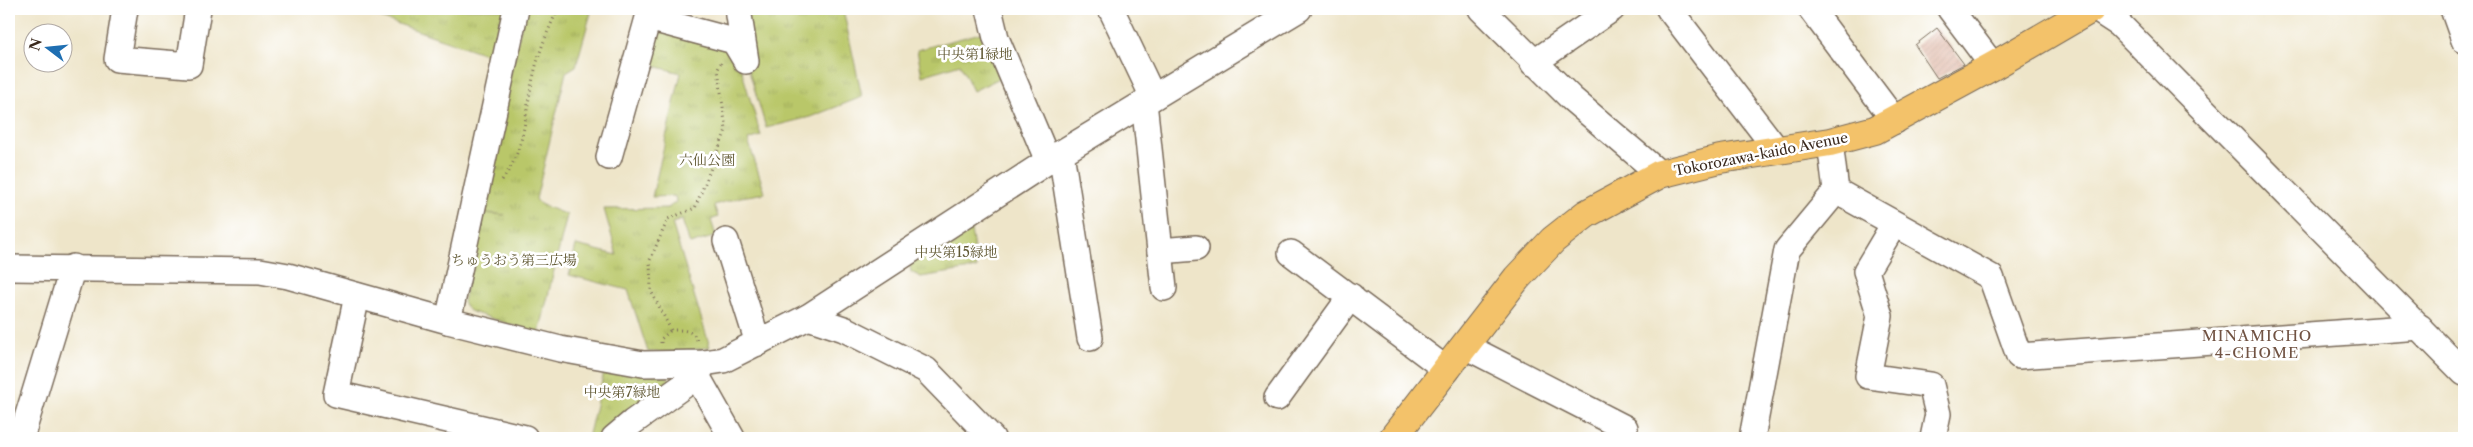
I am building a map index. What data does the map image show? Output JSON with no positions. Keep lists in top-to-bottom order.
{
  "streets": {
    "main road": ["Tokorozawa-kaido Avenue"]
  },
  "districts": ["MINAMICHO 4-CHOME"],
  "parks": [
    "中央第1緑地",
    "六仙公園",
    "中央第15緑地",
    "ちゅうおう第三広場",
    "中央第7緑地"
  ],
  "north": "left"
}
